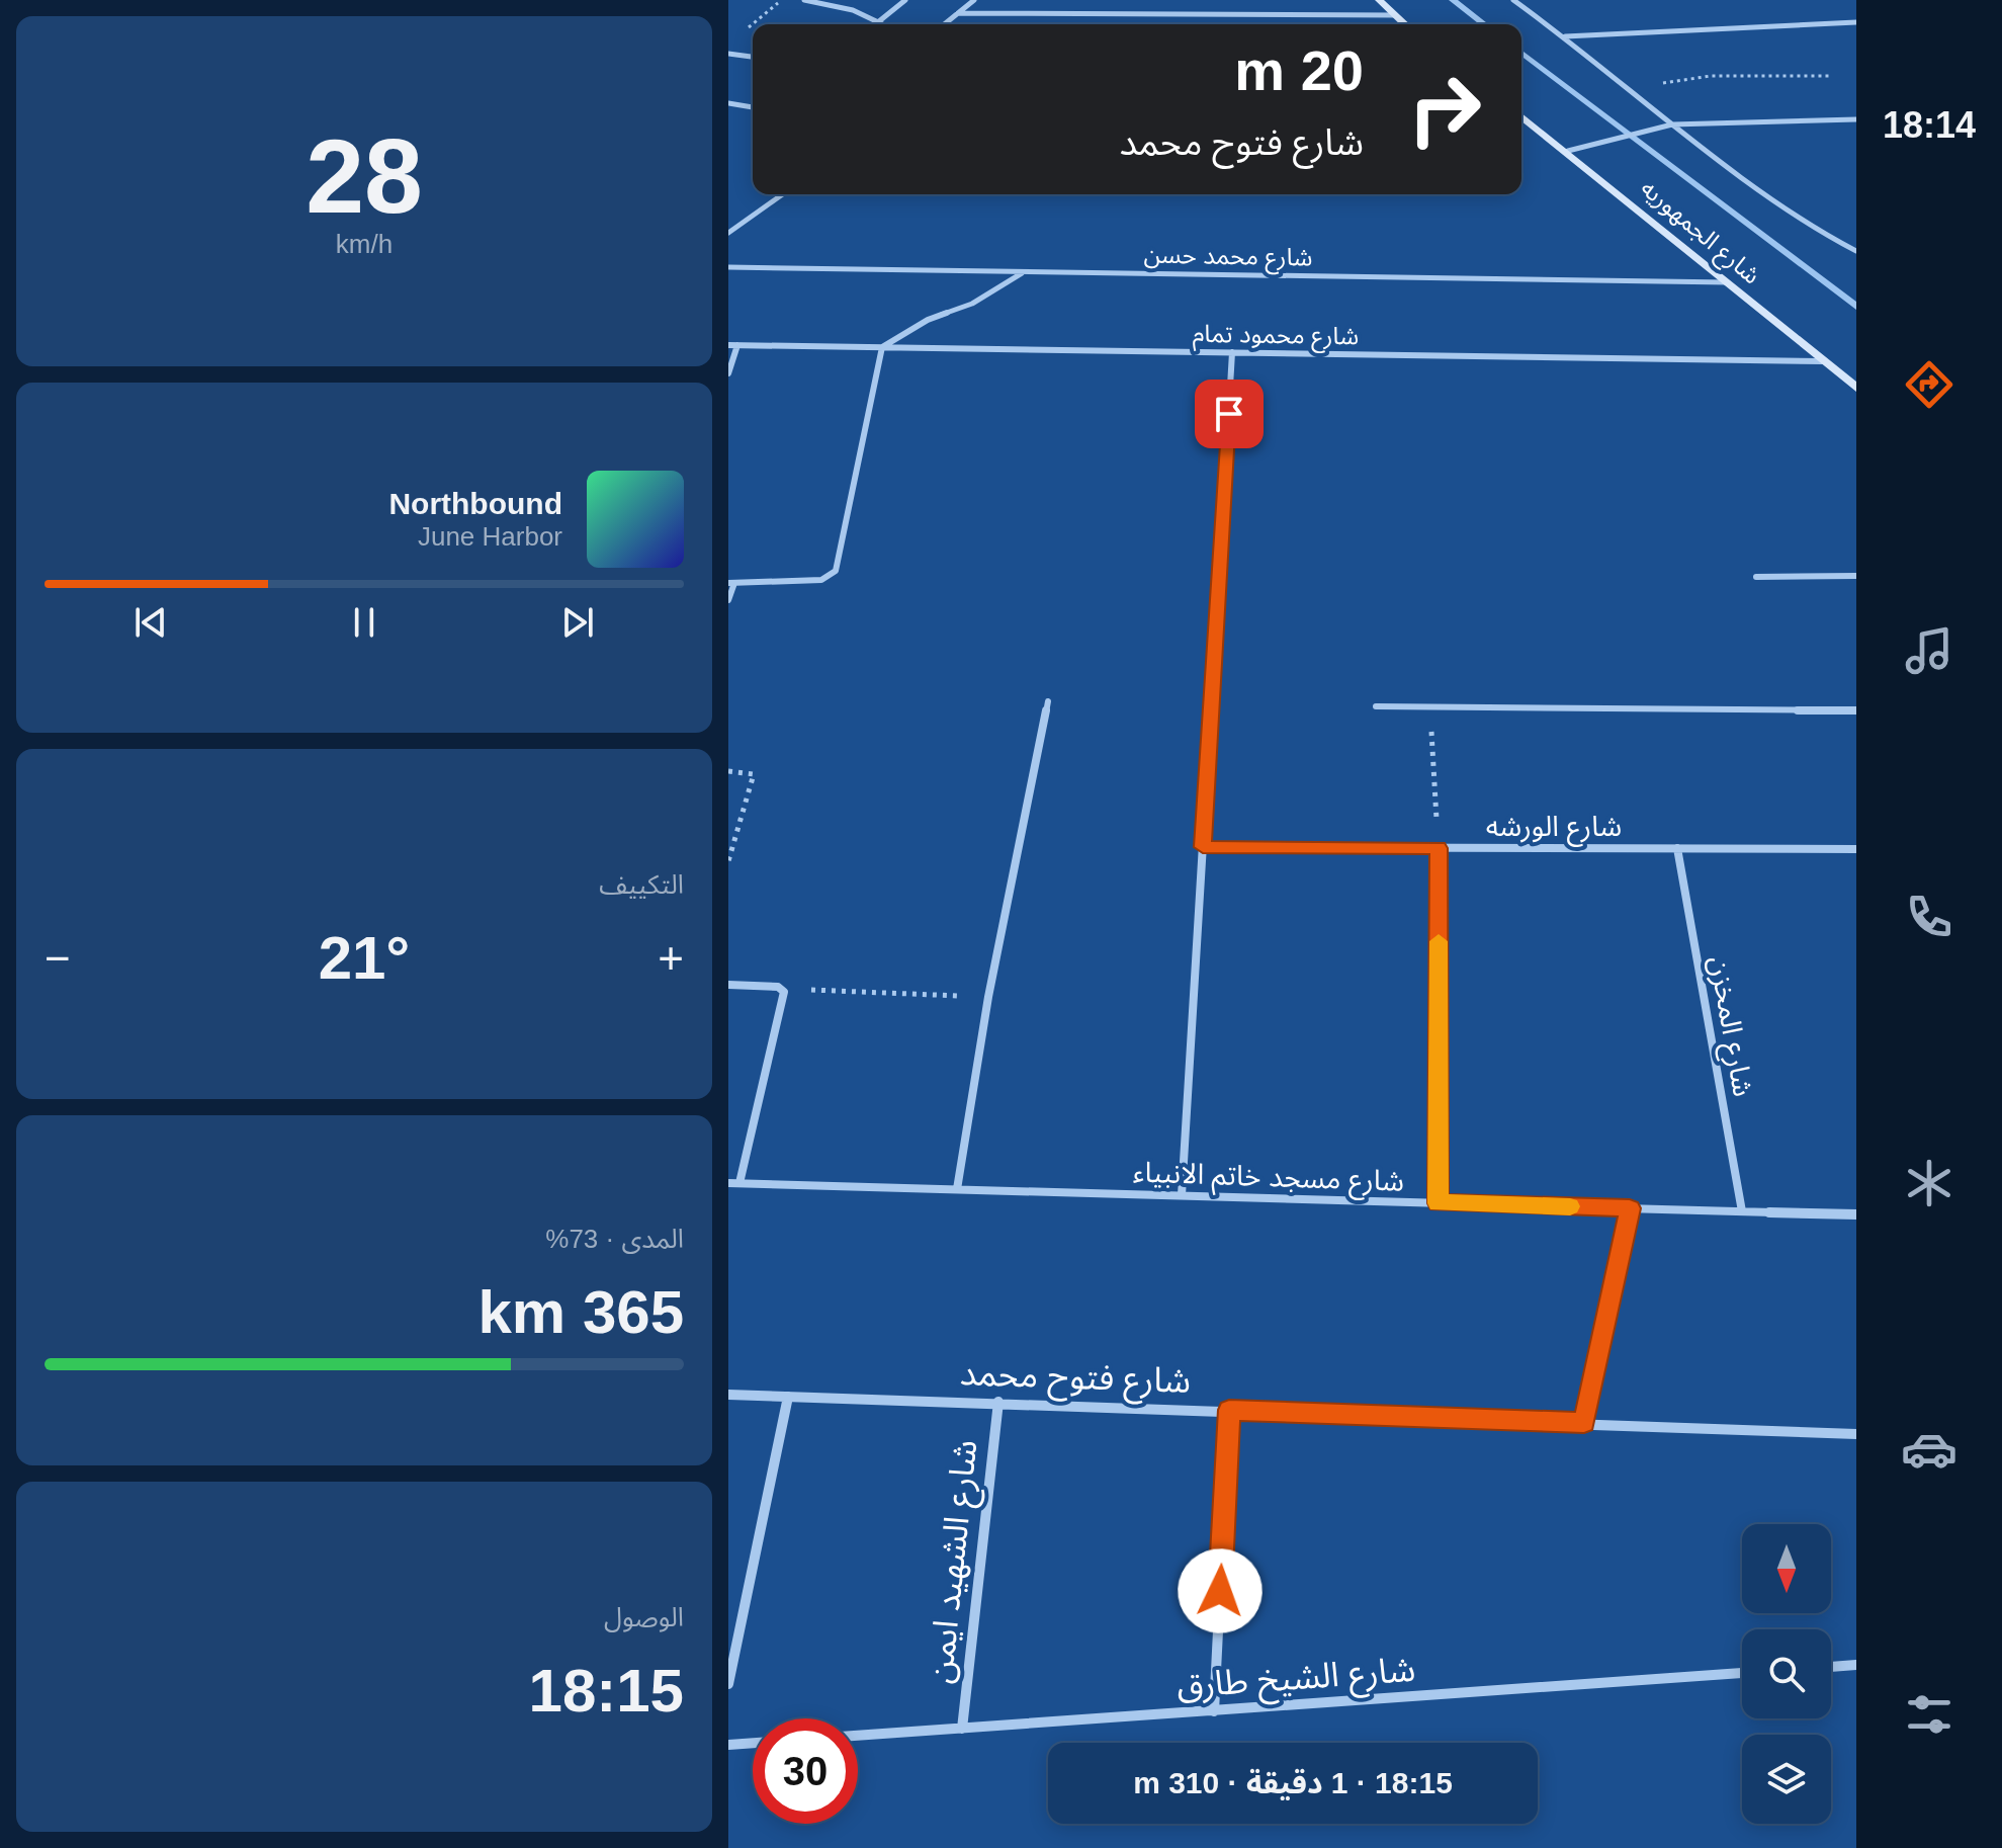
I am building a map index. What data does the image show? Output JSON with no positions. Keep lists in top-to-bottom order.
{
  "streets": {
    "street": [
      "شارع الجمهوريه",
      "شارع محمد حسن",
      "شارع محمود تمام",
      "شارع الورشه",
      "شارع المخزن",
      "شارع مسجد خاتم الانبياء",
      "شارع فتوح محمد",
      "شارع الشهيد ايمن",
      "شارع الشيخ طارق"
    ]
  },
  "crossings": [
    ["شارع الجمهوريه", "شارع محمد حسن"],
    ["شارع الجمهوريه", "شارع محمود تمام"],
    ["شارع الورشه", "شارع المخزن"],
    ["شارع المخزن", "شارع مسجد خاتم الانبياء"],
    ["شارع فتوح محمد", "شارع الشهيد ايمن"],
    ["شارع الشهيد ايمن", "شارع الشيخ طارق"]
  ],
  "north": "bottom",
  "page": {
    "tabs": "18:14",
    "tile": [
      ["28", "km/h"],
      "التكييف",
      ["المدى · 73%", "365 km"],
      ["الوصول", "18:15"]
    ],
    "turn": ["20 m", "شارع فتوح محمد"],
    "song": ["Northbound", "June Harbor"],
    "heat": ["−", "21°", "+"],
    "limit": "30",
    "trip": "18:15 · 1 دقيقة · 310 m"
  }
}
